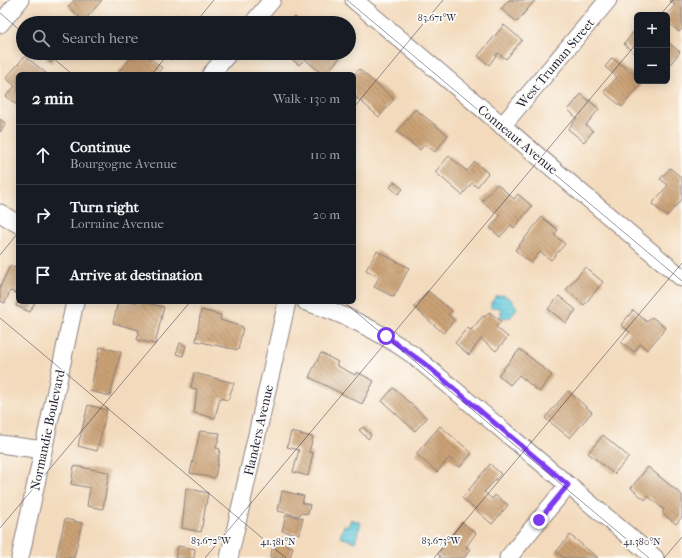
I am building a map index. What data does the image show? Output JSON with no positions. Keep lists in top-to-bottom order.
{
  "streets": {
    "street": [
      "West Truman Street",
      "Conneaut Avenue",
      "Normandie Boulevard",
      "Flanders Avenue"
    ]
  },
  "crossings": [
    ["West Truman Street", "Conneaut Avenue"]
  ],
  "page": {
    "map_buttons": ["+", "−"],
    "search": "Search here",
    "heading": ["2 min", "Walk · 130 m"],
    "list": [
      ["Continue", "Bourgogne Avenue", "110 m"],
      ["Turn right", "Lorraine Avenue", "20 m"],
      "Arrive at destination"
    ]
  },
  "coordinates": [
    "83.671°W",
    "83.672°W",
    "83.673°W",
    "41.381°N",
    "41.380°N"
  ]
}
